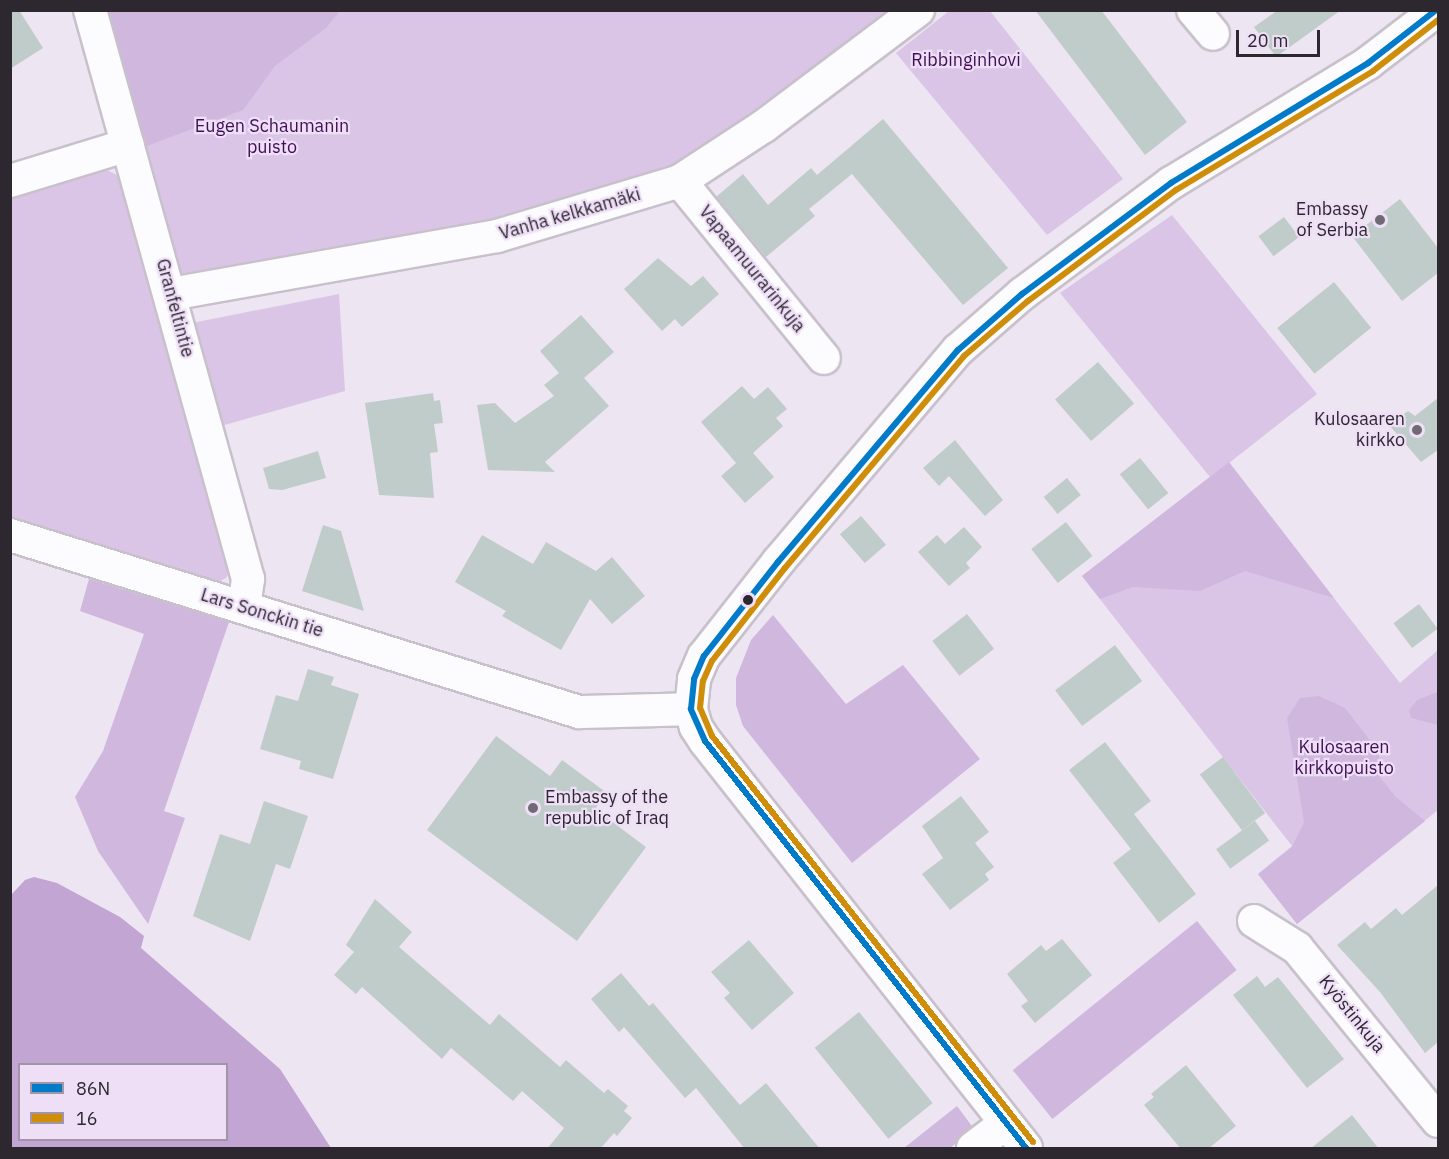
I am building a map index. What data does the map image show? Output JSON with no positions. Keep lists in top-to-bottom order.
{
  "streets": {
    "street": [
      "Vanha kelkkamäki",
      "Vapaamuurarinkuja",
      "Granfeltintie",
      "Lars Sonckin tie",
      "Kyöstinkuja"
    ]
  },
  "crossings": [
    ["Vanha kelkkamäki", "Vapaamuurarinkuja"],
    ["Vanha kelkkamäki", "Granfeltintie"],
    ["Granfeltintie", "Lars Sonckin tie"]
  ],
  "parks": ["Ribbinginhovi", "Eugen Schaumanin puisto", "Kulosaaren kirkkopuisto"],
  "places": ["Embassy of Serbia", "Kulosaaren kirkko", "Embassy of the republic of Iraq"],
  "lines": ["transit line 86N", "transit line 16"],
  "legend": ["86N", "16"],
  "scale_bar": "20 m"
}
